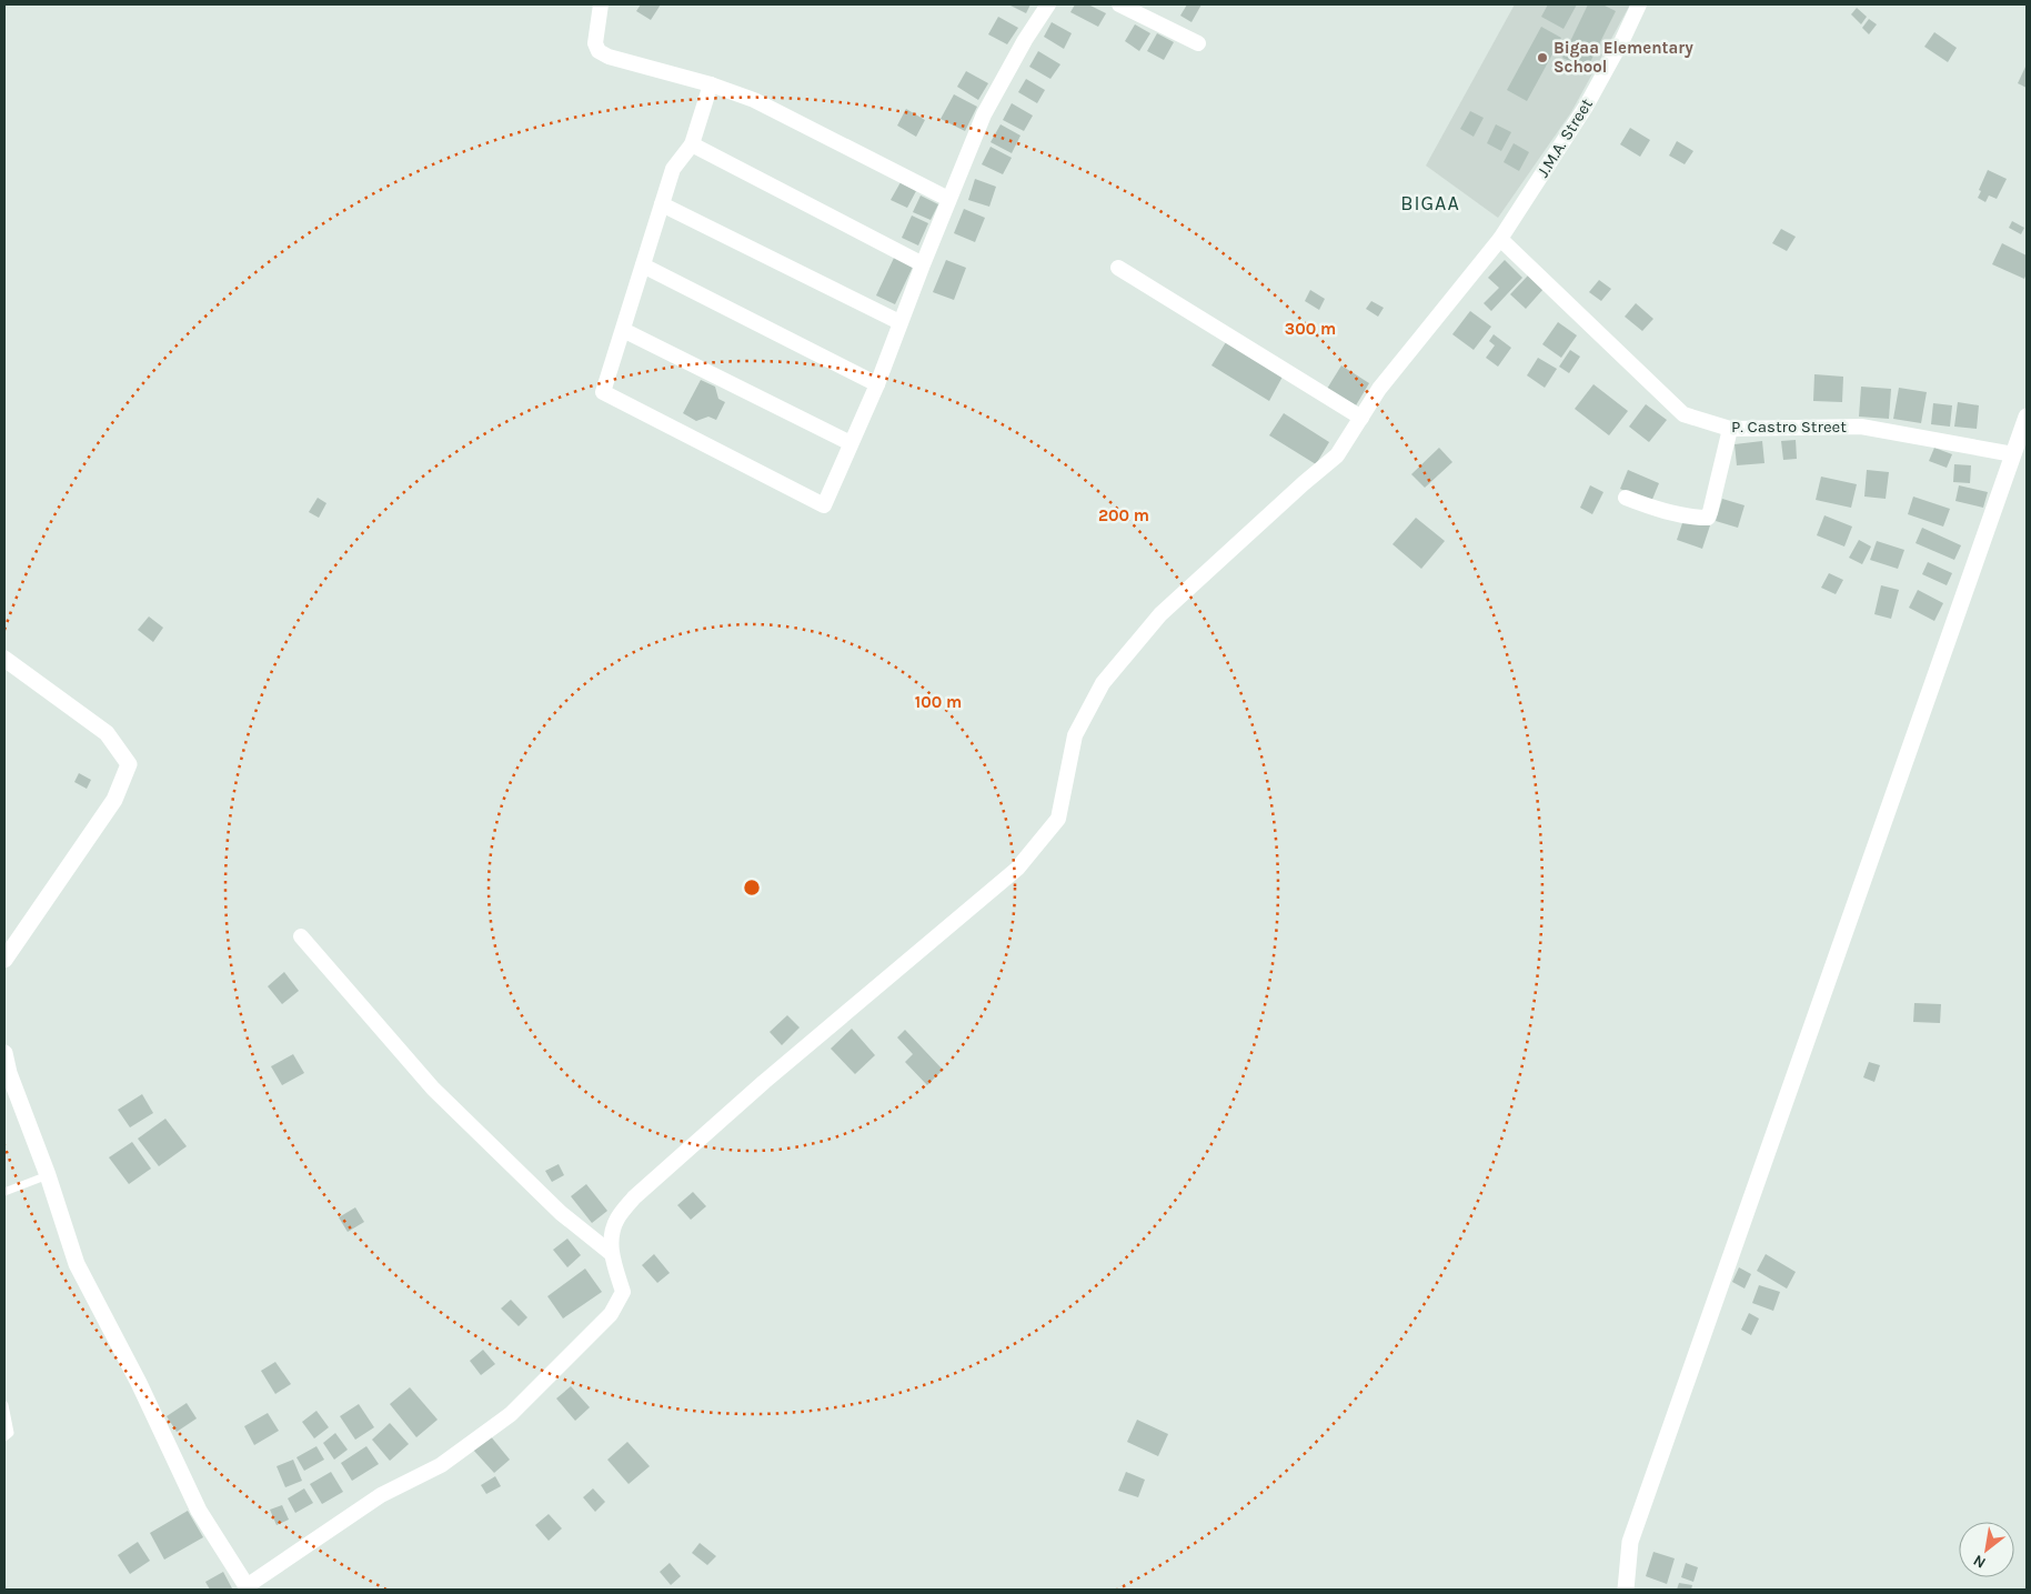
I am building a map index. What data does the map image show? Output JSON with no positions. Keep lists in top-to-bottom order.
{
  "streets": {
    "street": ["J.M.A. Street", "P. Castro Street"]
  },
  "crossings": [
    ["J.M.A. Street", "P. Castro Street"]
  ],
  "districts": ["BIGAA"],
  "places": ["Bigaa Elementary School"],
  "north": "bottom left",
  "rings": ["300 m", "200 m", "100 m"]
}
